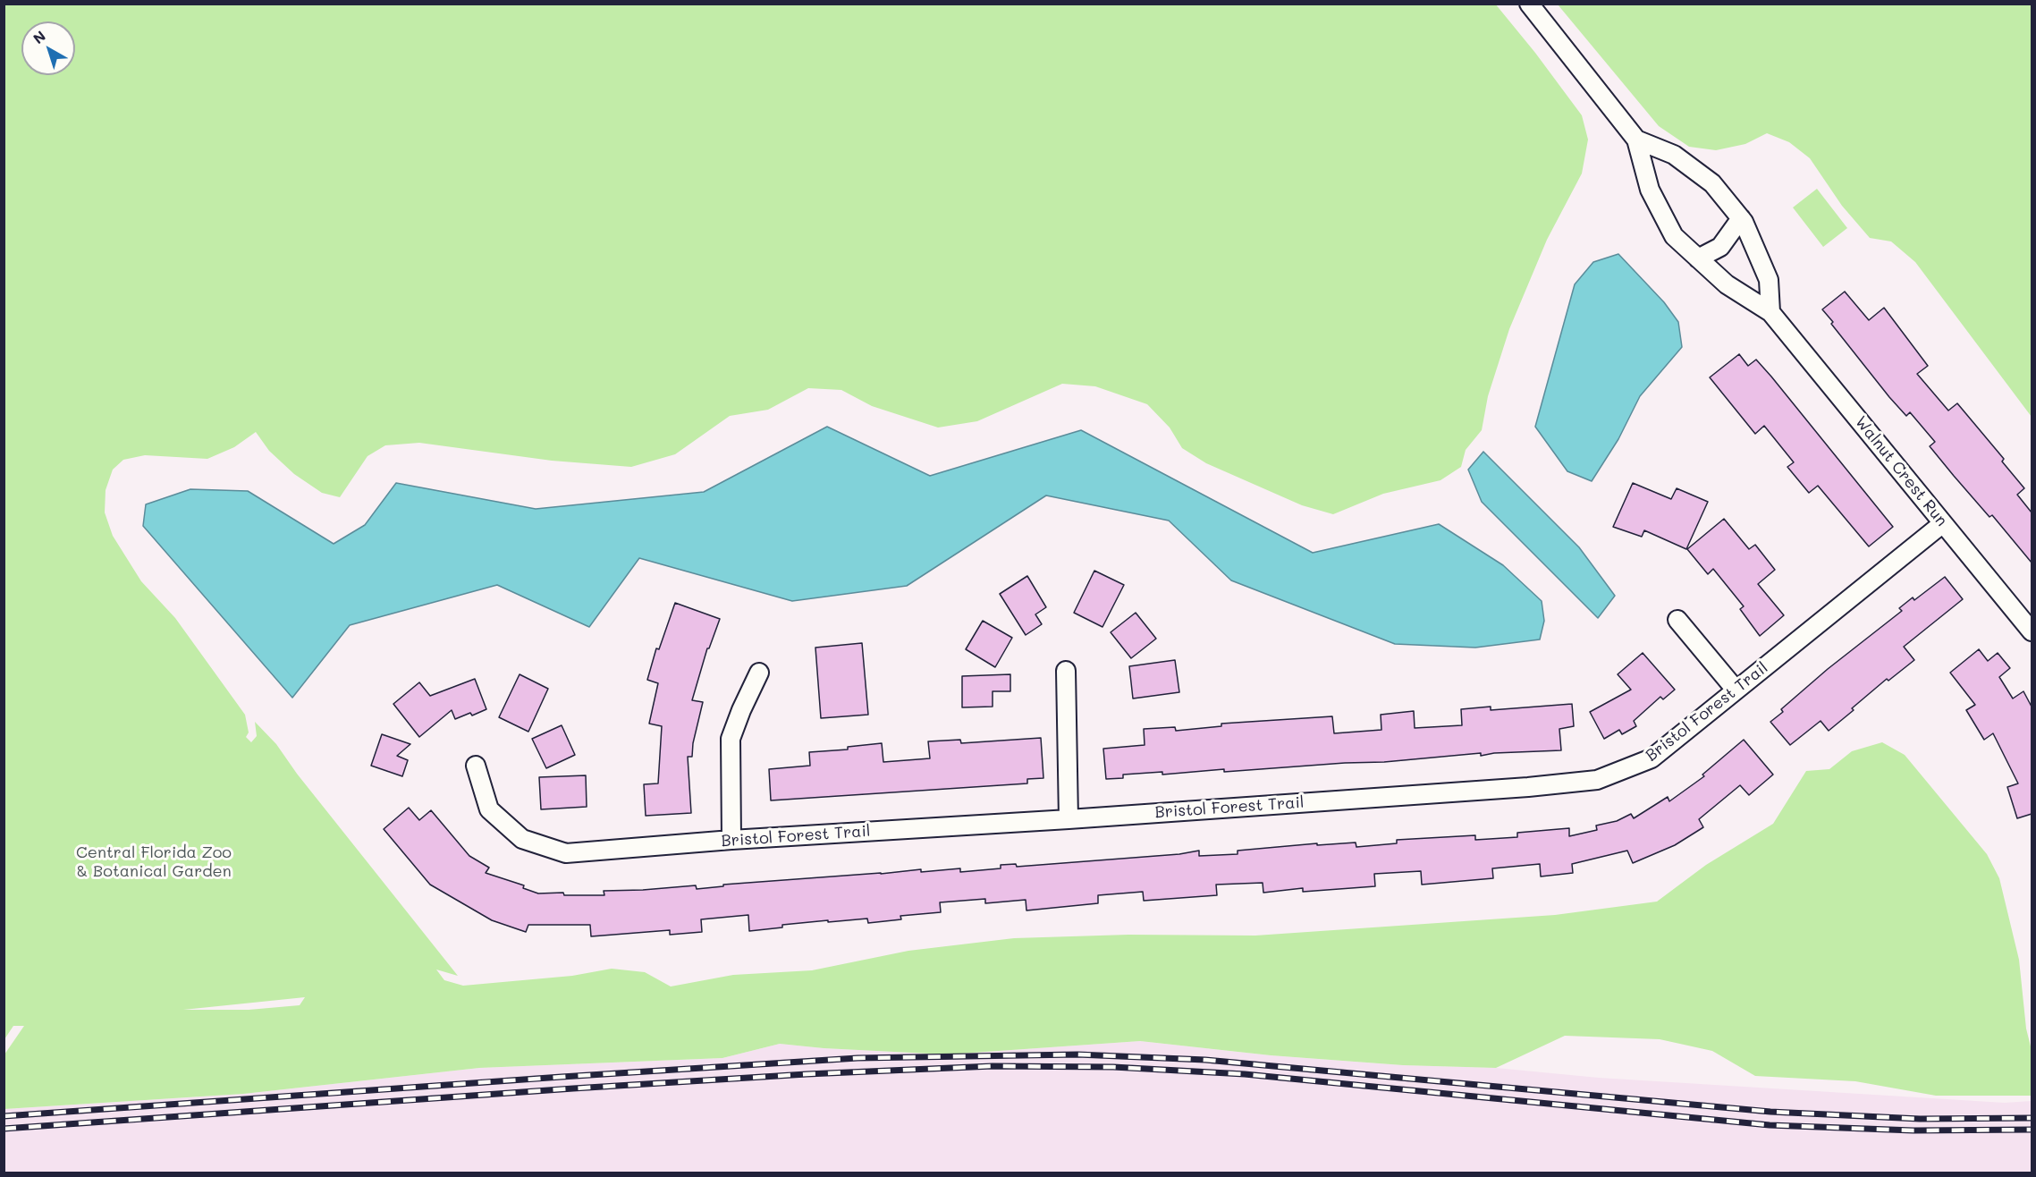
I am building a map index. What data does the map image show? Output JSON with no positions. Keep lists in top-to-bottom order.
{
  "streets": {
    "street": ["Walnut Crest Run", "Bristol Forest Trail"]
  },
  "crossings": [
    ["Walnut Crest Run", "Bristol Forest Trail"]
  ],
  "parks": ["Central Florida Zoo & Botanical Garden"],
  "north": "top left"
}
